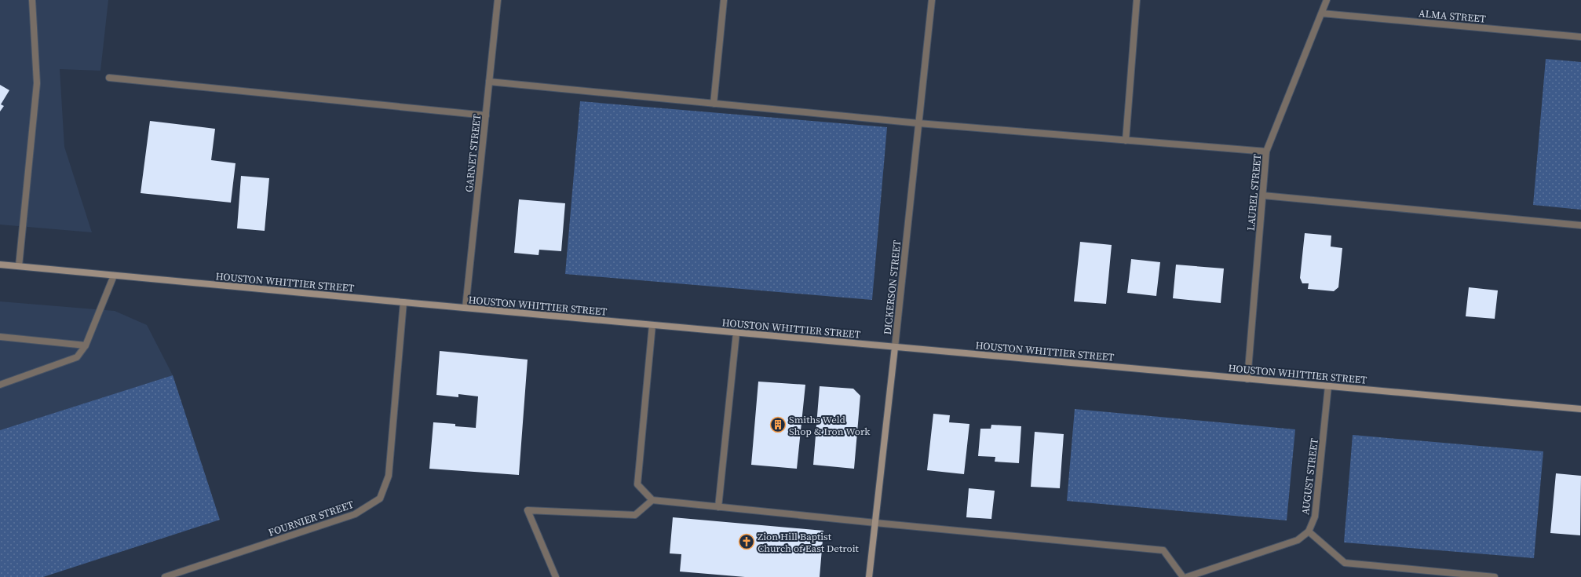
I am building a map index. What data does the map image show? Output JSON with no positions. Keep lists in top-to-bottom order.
{
  "streets": {
    "street": [
      "ALMA STREET",
      "GARNET STREET",
      "LAUREL STREET",
      "HOUSTON WHITTIER STREET",
      "DICKERSON STREET",
      "AUGUST STREET",
      "FOURNIER STREET"
    ]
  },
  "crossings": [
    ["ALMA STREET", "LAUREL STREET"],
    ["GARNET STREET", "HOUSTON WHITTIER STREET"],
    ["LAUREL STREET", "HOUSTON WHITTIER STREET"],
    ["HOUSTON WHITTIER STREET", "DICKERSON STREET"],
    ["HOUSTON WHITTIER STREET", "AUGUST STREET"],
    ["HOUSTON WHITTIER STREET", "FOURNIER STREET"]
  ],
  "places": {
    "building": ["Smiths Weld Shop & Iron Work"],
    "church": ["Zion Hill Baptist Church of East Detroit"]
  }
}
